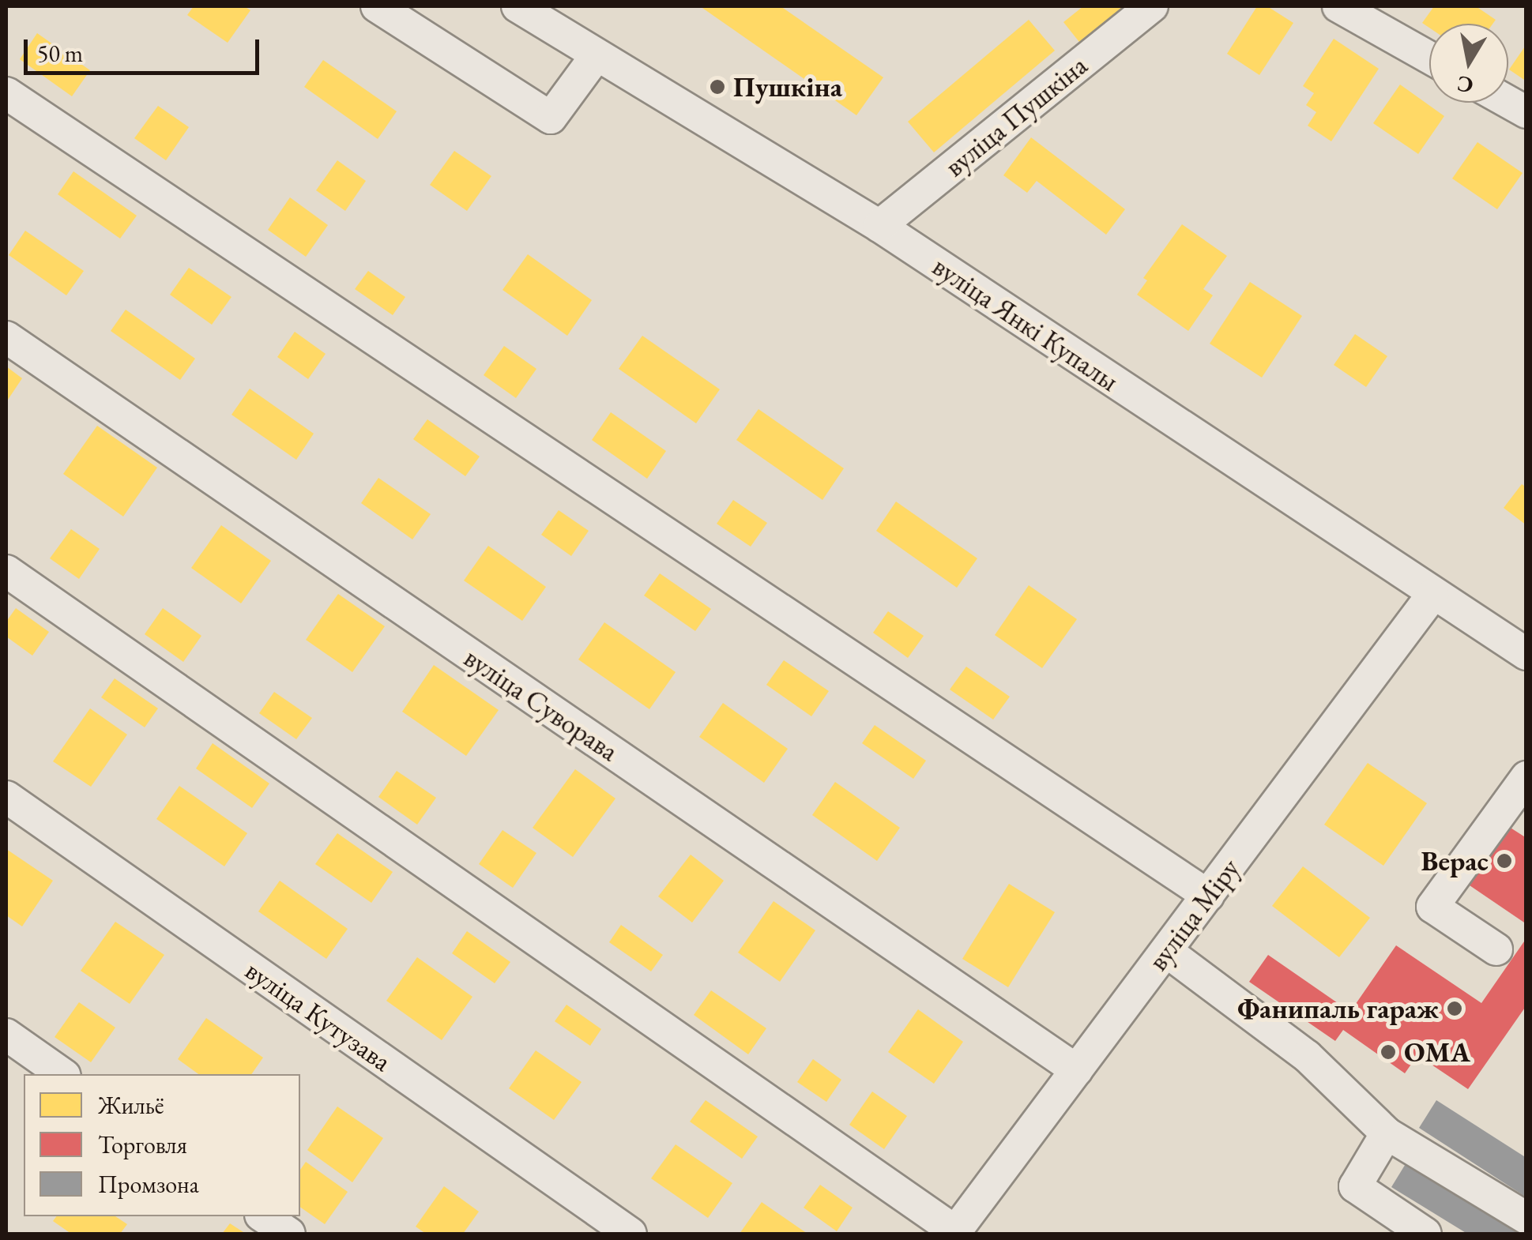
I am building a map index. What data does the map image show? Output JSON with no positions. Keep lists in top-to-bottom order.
{
  "streets": {
    "street": [
      "вуліца Пушкіна",
      "вуліца Янкі Купалы",
      "вуліца Суворава",
      "вуліца Міру",
      "вуліца Кутузава"
    ]
  },
  "crossings": [
    ["вуліца Пушкіна", "вуліца Янкі Купалы"],
    ["вуліца Янкі Купалы", "вуліца Міру"],
    ["вуліца Суворава", "вуліца Міру"]
  ],
  "places": [
    "Пушкіна",
    "Верас",
    "Фанипаль гараж",
    "ОМА"
  ],
  "legend": ["Жильё", "Торговля", "Промзона"],
  "scale_bar": "50 m",
  "north": "bottom"
}
